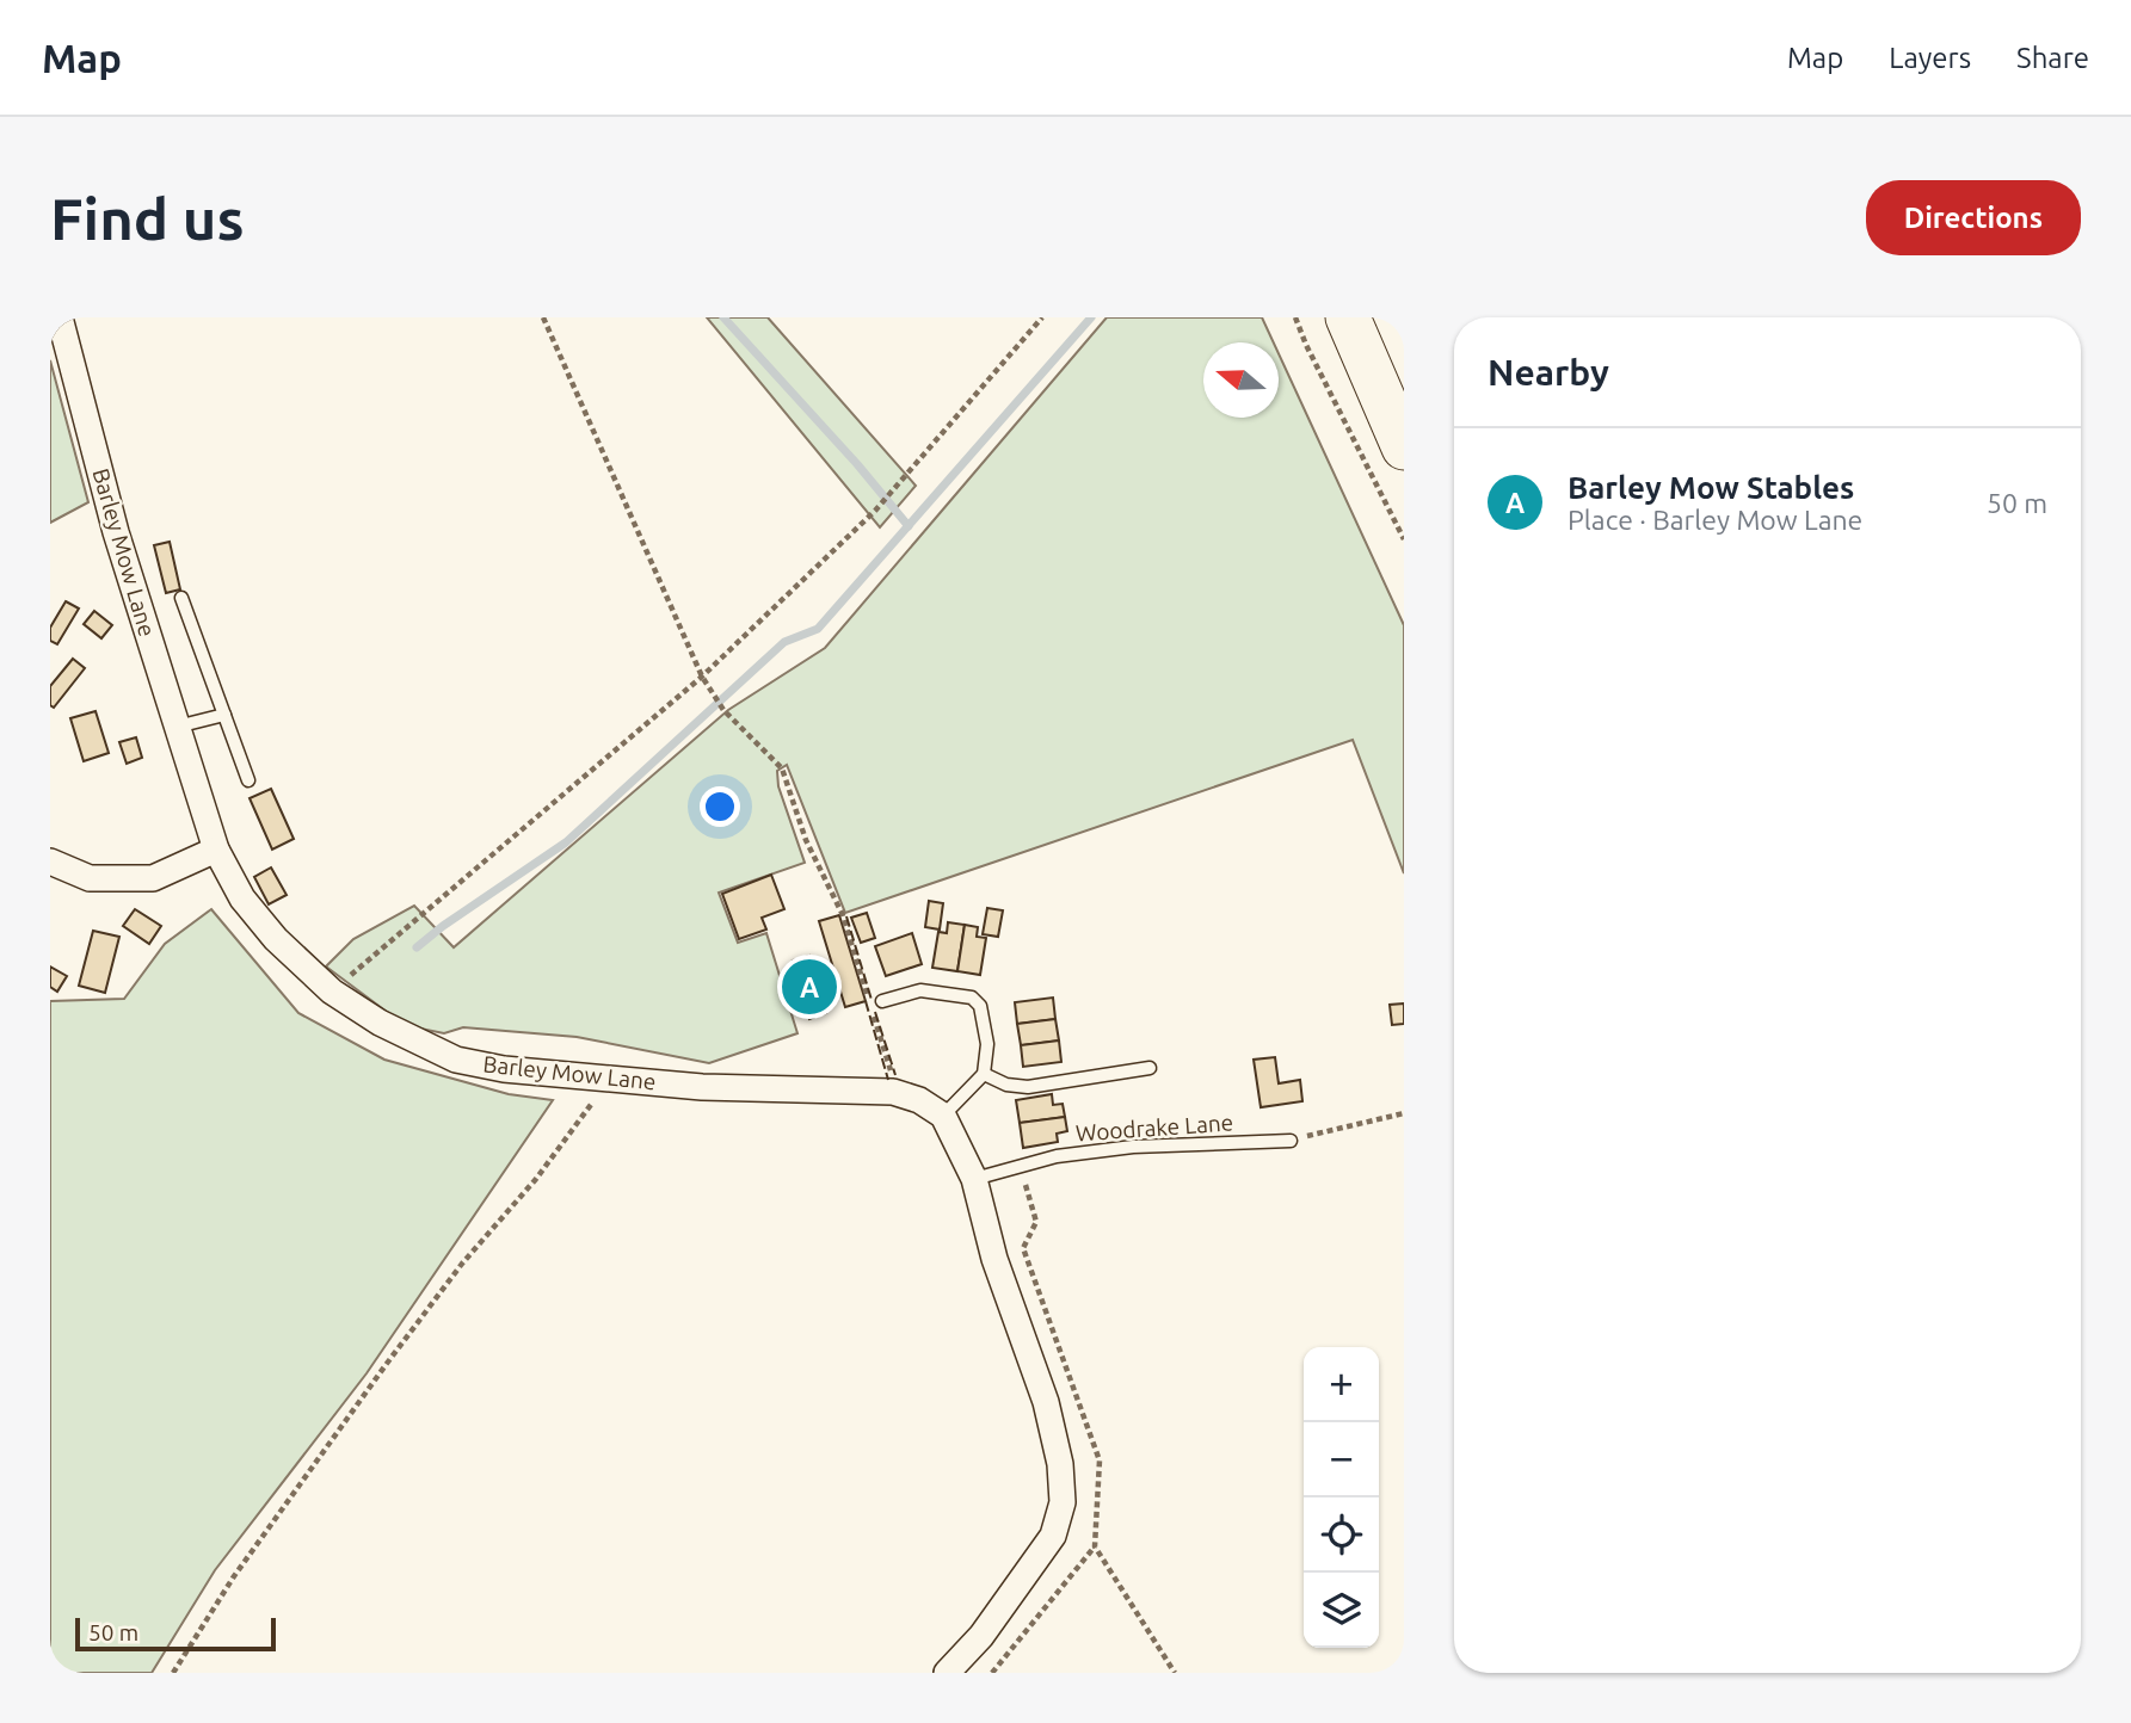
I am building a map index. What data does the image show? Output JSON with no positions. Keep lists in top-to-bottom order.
{
  "streets": {
    "street": ["Barley Mow Lane"],
    "lane": ["Woodrake Lane"]
  },
  "scale_bar": "50 m",
  "north": "left",
  "page": {
    "header": "Map",
    "nav": ["Map", "Layers", "Share"],
    "buttons": "Directions",
    "title": "Find us",
    "heading": "Nearby",
    "list": [
      {
        "mark": "A",
        "name": "Barley Mow Stables",
        "note": "Place · Barley Mow Lane",
        "value": "50 m"
      }
    ],
    "pins": "A",
    "map_buttons": ["+", "−"],
    "scale": "50 m"
  }
}
